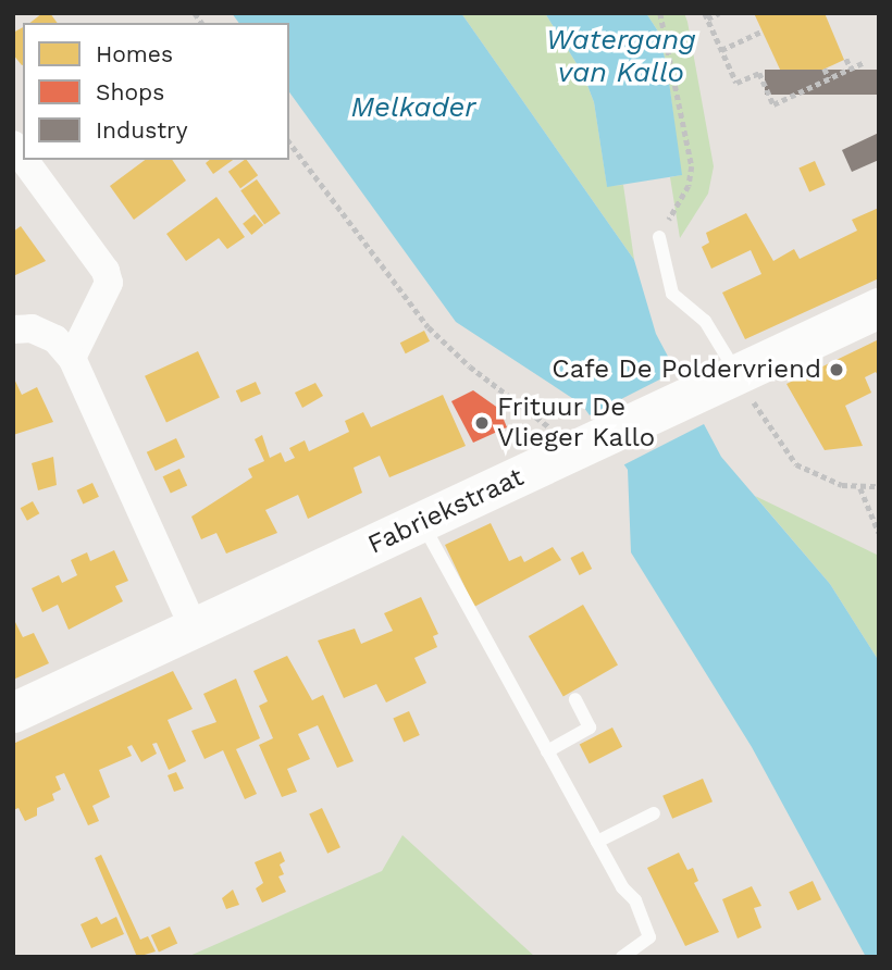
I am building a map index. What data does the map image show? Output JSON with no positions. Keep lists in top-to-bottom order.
{
  "streets": {
    "main road": ["Fabriekstraat"]
  },
  "water": ["Watergang van Kallo", "Melkader"],
  "places": ["Cafe De Poldervriend", "Frituur De Vlieger Kallo"],
  "legend": ["Homes", "Shops", "Industry"]
}
